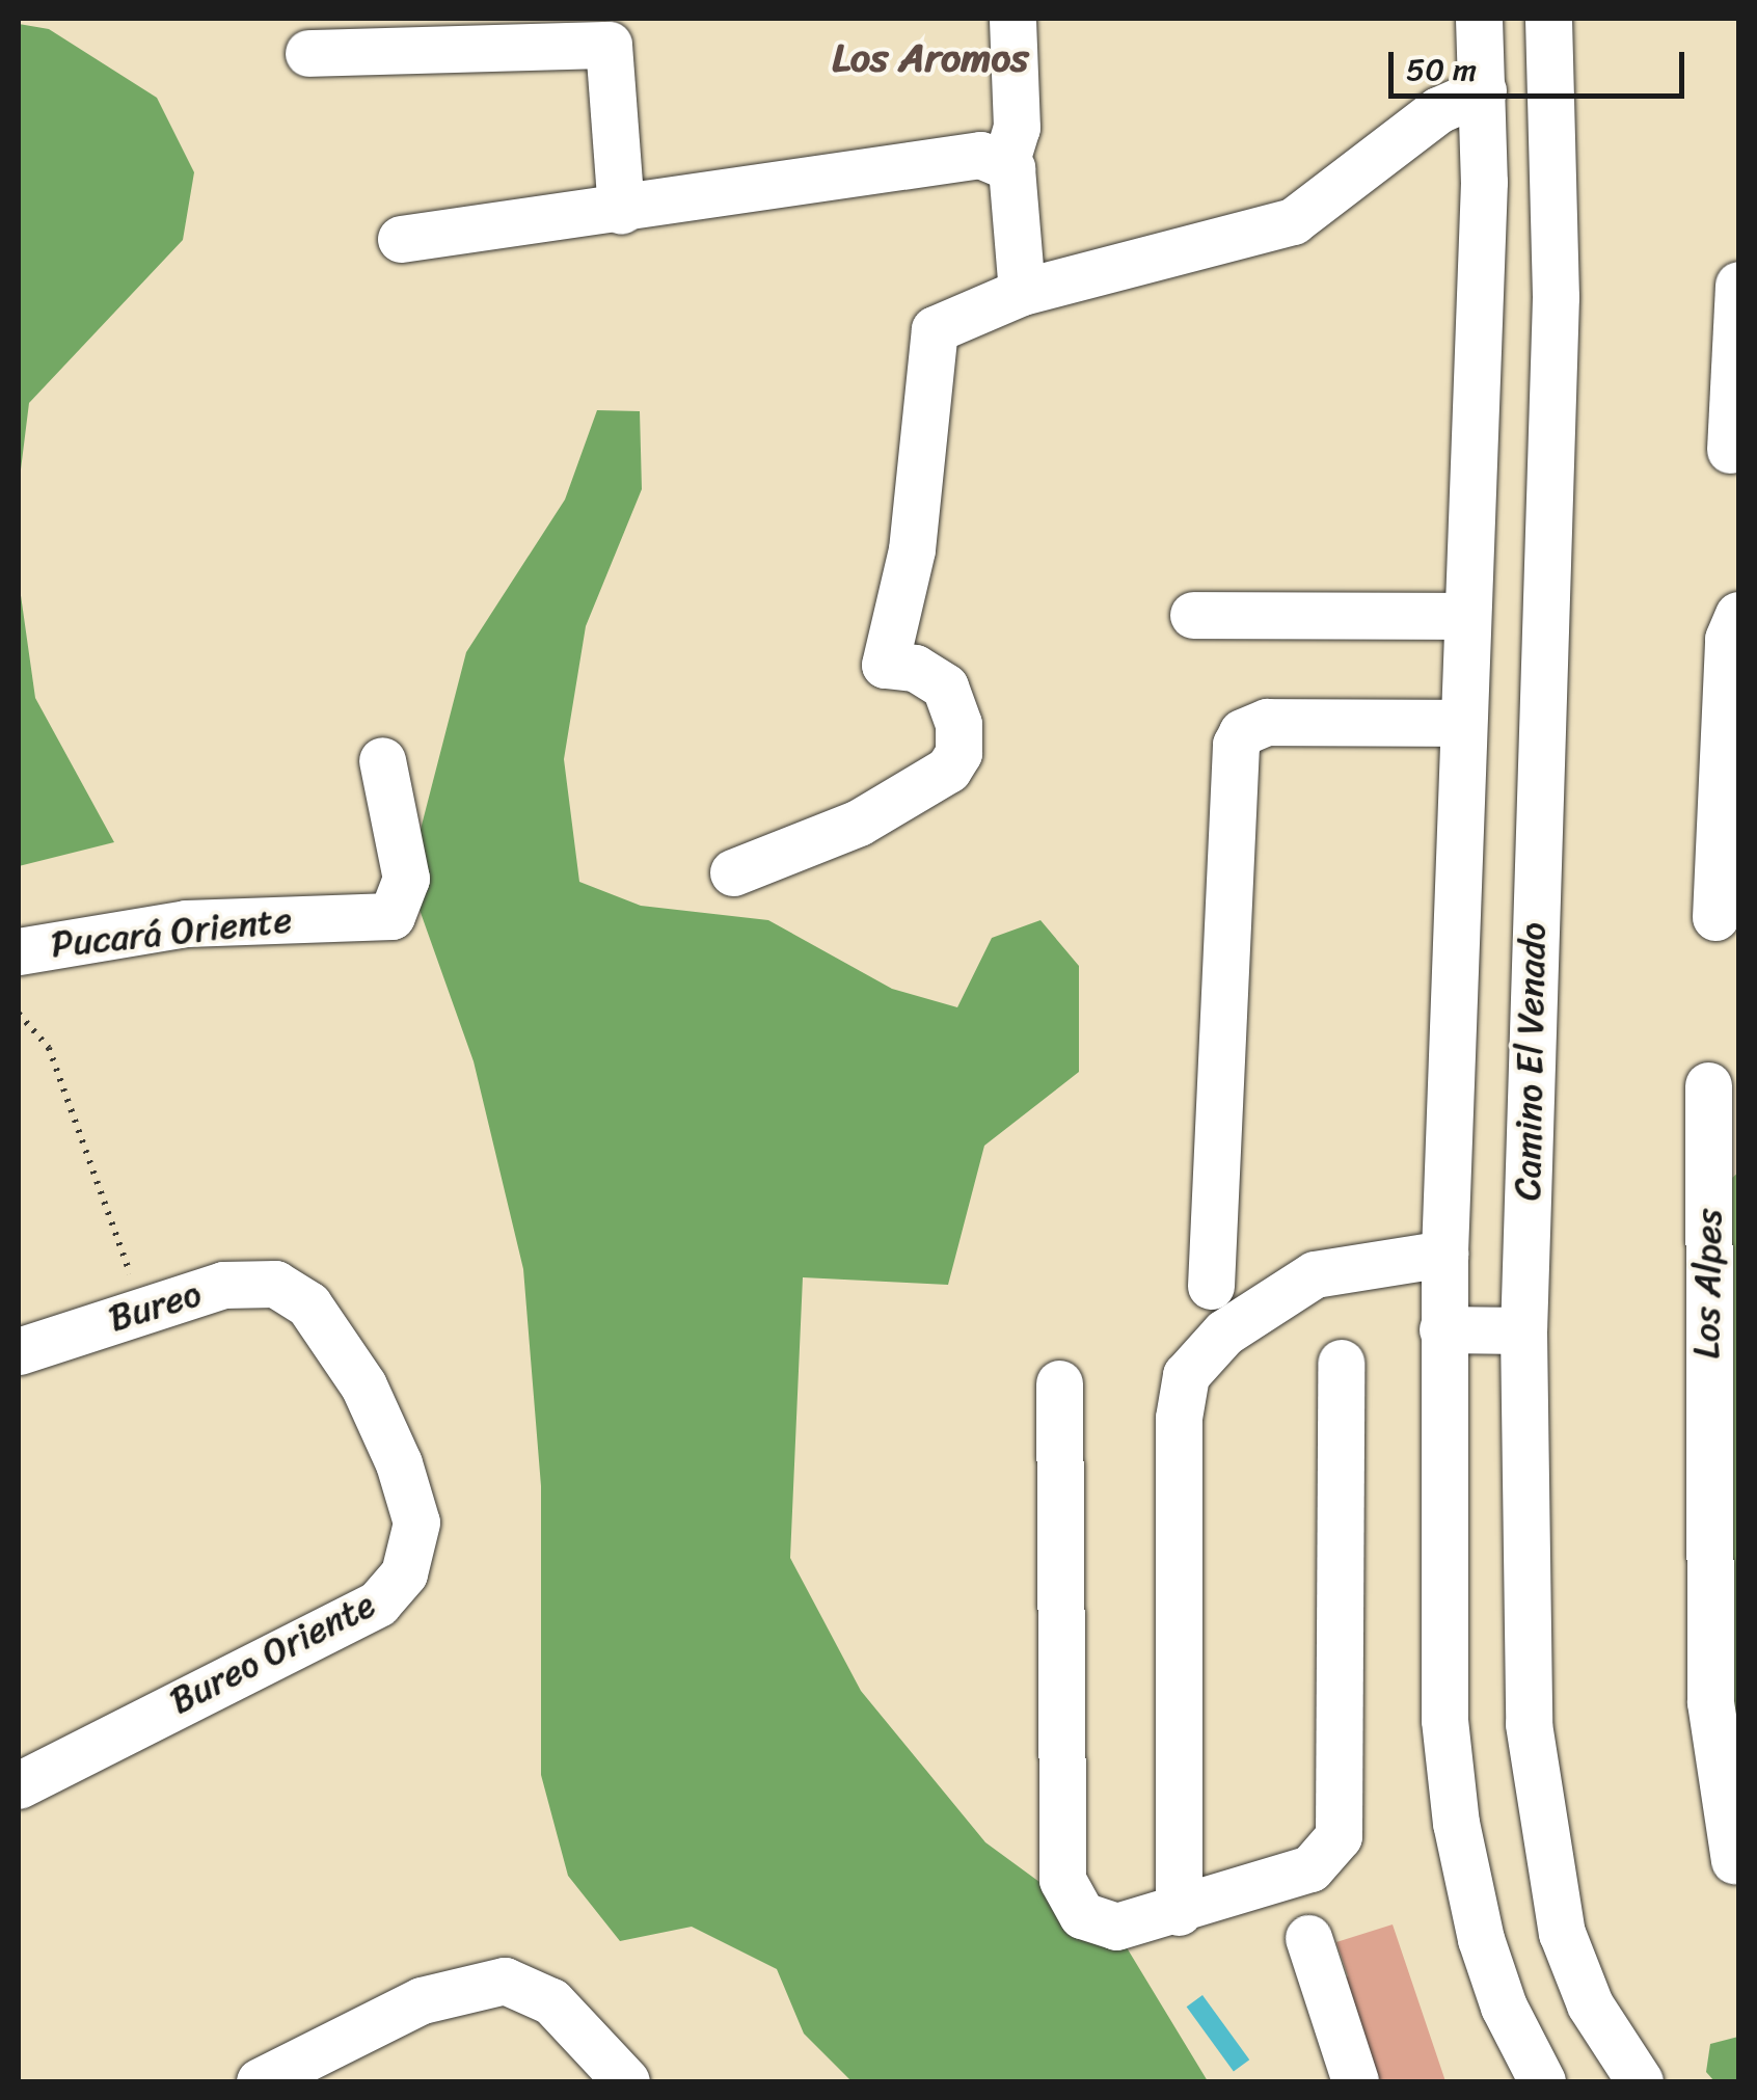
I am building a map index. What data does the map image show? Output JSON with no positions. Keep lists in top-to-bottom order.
{
  "streets": {
    "street": [
      "Pucará Oriente",
      "Camino El Venado",
      "Los Alpes",
      "Bureo",
      "Bureo Oriente"
    ]
  },
  "crossings": [
    ["Bureo", "Bureo Oriente"]
  ],
  "districts": ["Los Aromos"],
  "scale_bar": "50 m"
}
